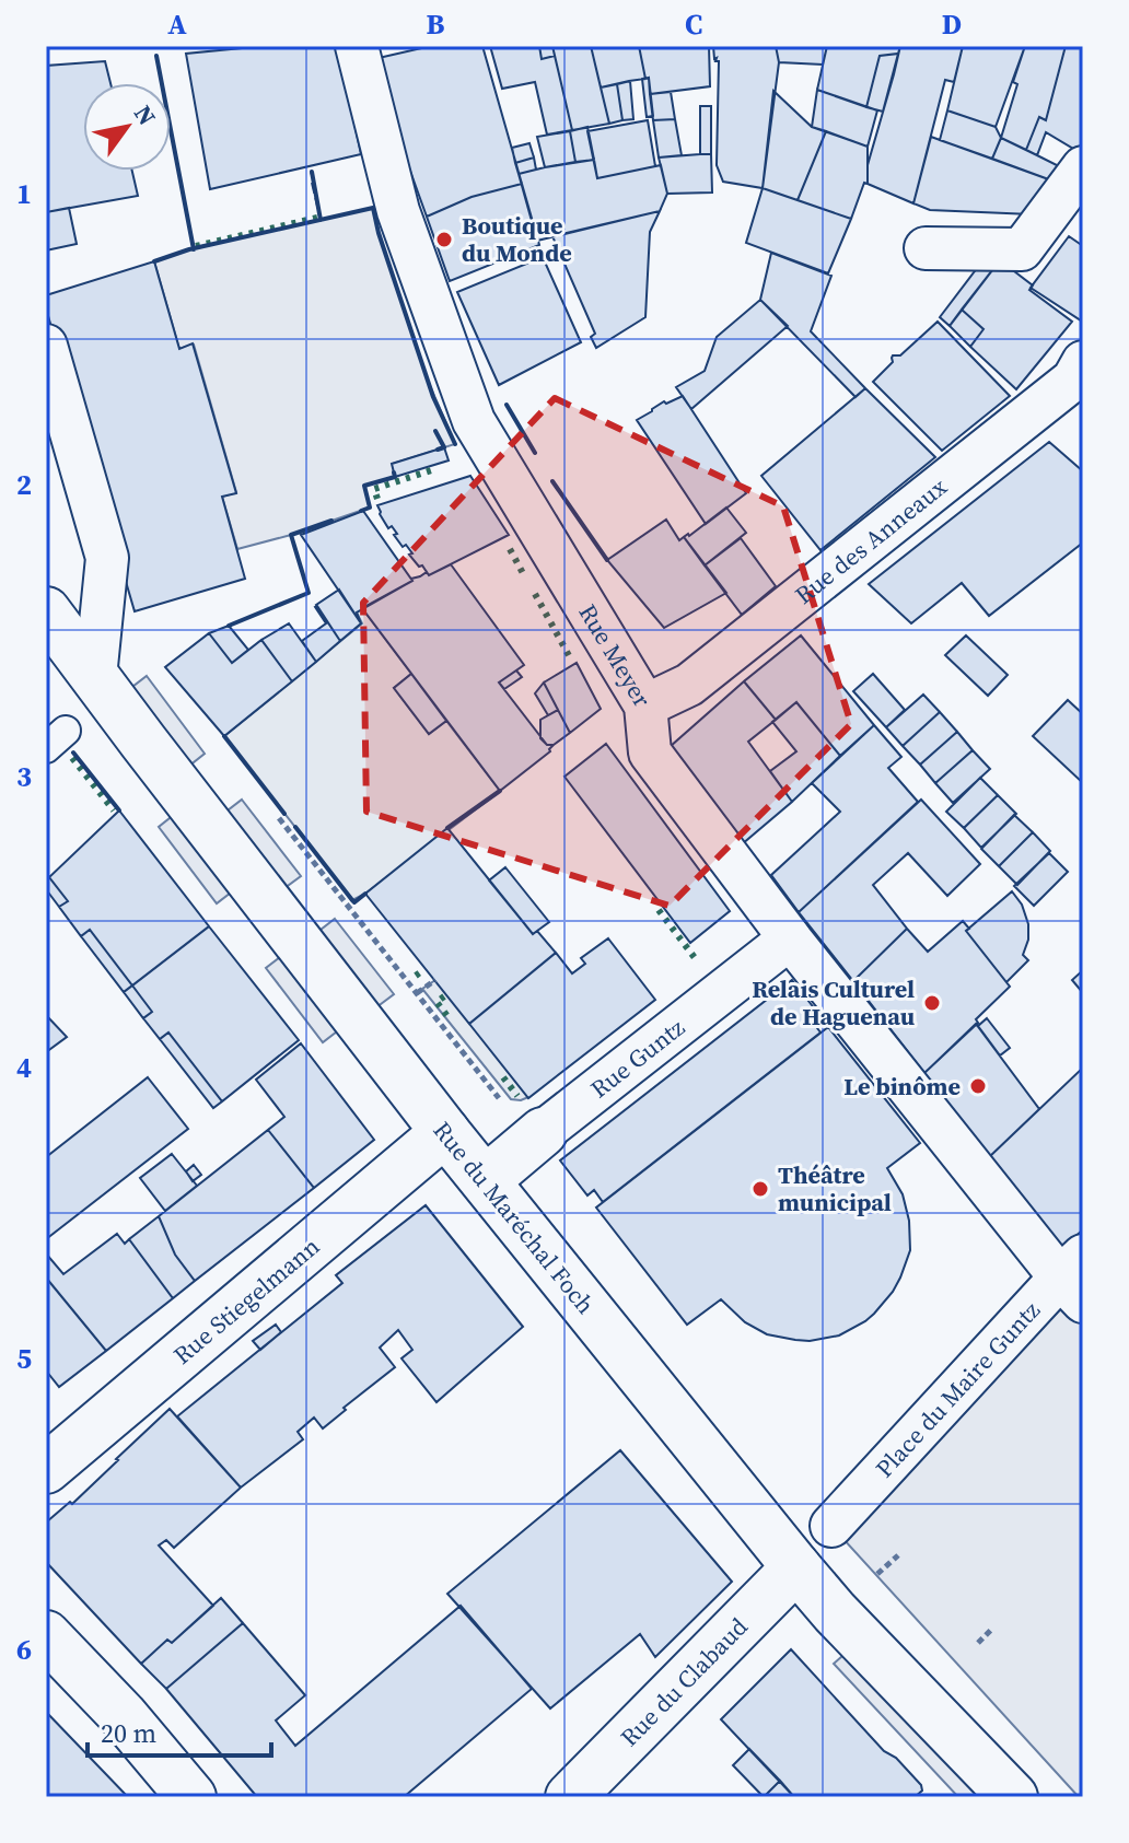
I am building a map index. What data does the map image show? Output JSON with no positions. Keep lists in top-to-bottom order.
{
  "streets": {
    "street": [
      "Rue des Anneaux",
      "Rue Meyer",
      "Rue Guntz",
      "Rue du Maréchal Foch",
      "Rue Stiegelmann",
      "Place du Maire Guntz",
      "Rue du Clabaud"
    ]
  },
  "crossings": [
    ["Rue des Anneaux", "Rue Meyer"],
    ["Rue Meyer", "Rue Guntz"],
    ["Rue Meyer", "Place du Maire Guntz"],
    ["Rue Guntz", "Rue du Maréchal Foch"],
    ["Rue du Maréchal Foch", "Rue Stiegelmann"],
    ["Rue du Maréchal Foch", "Rue du Clabaud"]
  ],
  "places": [
    "Boutique du Monde",
    "Relais Culturel de Haguenau",
    "Le binôme",
    "Théâtre municipal"
  ],
  "scale_bar": "20 m",
  "north": "top right",
  "grid": {
    "columns": [
      "A",
      "B",
      "C",
      "D"
    ],
    "rows": [
      "1",
      "2",
      "3",
      "4",
      "5",
      "6"
    ]
  }
}
